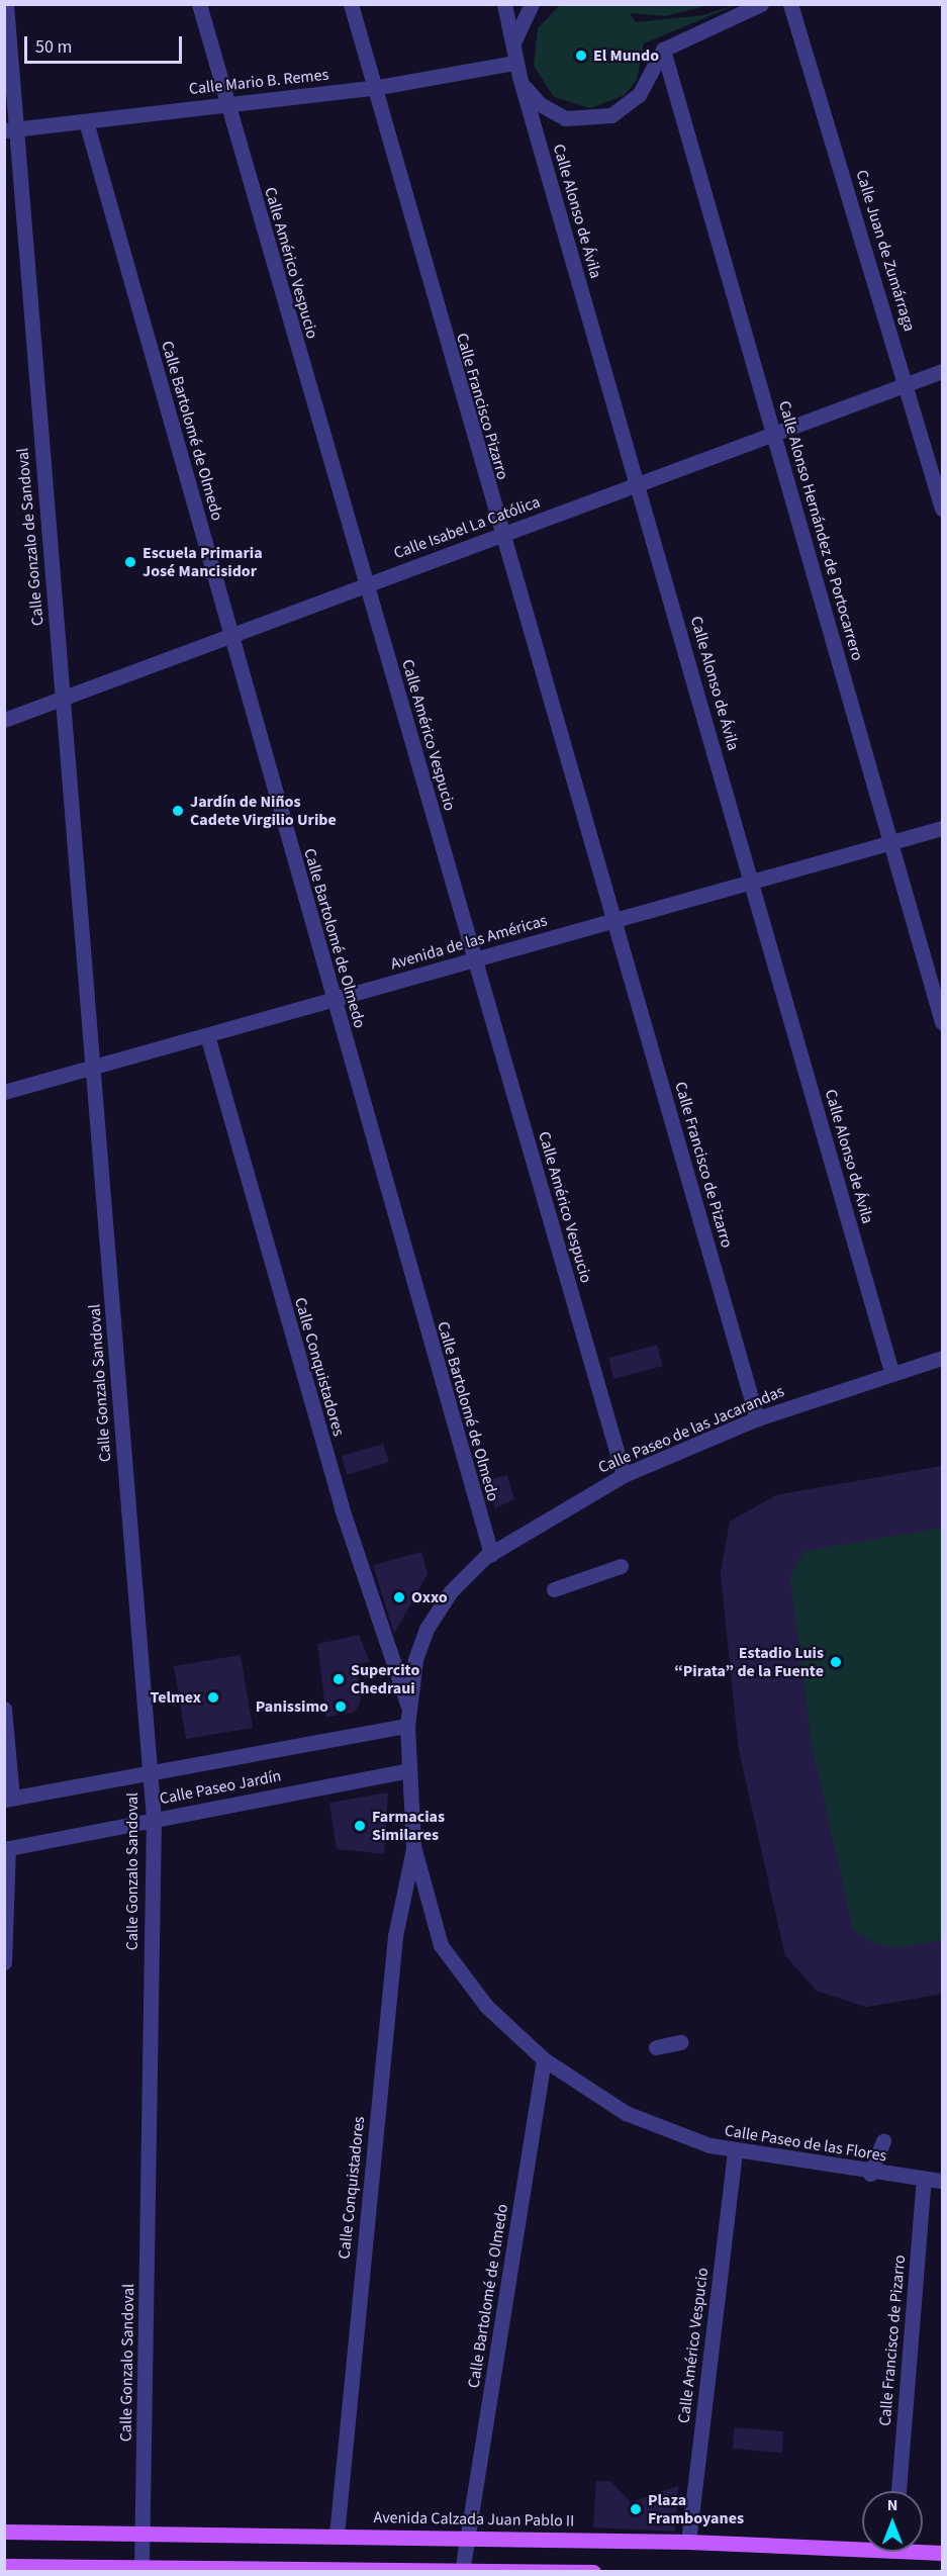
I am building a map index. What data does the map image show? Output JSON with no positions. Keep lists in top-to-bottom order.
{
  "streets": {
    "main road": ["Avenida Calzada Juan Pablo II"],
    "street": [
      "Calle Mario B. Remes",
      "Calle Alonso de Ávila",
      "Calle Juan de Zumárraga",
      "Calle Américo Vespucio",
      "Calle Francisco Pizarro",
      "Calle Bartolomé de Olmedo",
      "Calle Isabel La Católica",
      "Calle Alonso Hernández de Portocarrero",
      "Calle Gonzalo de Sandoval",
      "Avenida de las Américas",
      "Calle Francisco de Pizarro",
      "Calle Conquistadores",
      "Calle Gonzalo Sandoval",
      "Calle Paseo de las Jacarandas",
      "Calle Paseo Jardín",
      "Calle Paseo de las Flores"
    ]
  },
  "crossings": [
    ["Calle Mario B. Remes", "Calle Alonso de Ávila"],
    ["Calle Mario B. Remes", "Calle Américo Vespucio"],
    ["Calle Mario B. Remes", "Calle Francisco Pizarro"],
    ["Calle Mario B. Remes", "Calle Bartolomé de Olmedo"],
    ["Calle Mario B. Remes", "Calle Gonzalo de Sandoval"],
    ["Calle Alonso de Ávila", "Calle Isabel La Católica"],
    ["Calle Alonso de Ávila", "Avenida de las Américas"],
    ["Calle Alonso de Ávila", "Calle Paseo de las Jacarandas"],
    ["Calle Juan de Zumárraga", "Calle Isabel La Católica"],
    ["Calle Américo Vespucio", "Calle Isabel La Católica"],
    ["Calle Américo Vespucio", "Avenida de las Américas"],
    ["Calle Américo Vespucio", "Calle Paseo de las Jacarandas"],
    ["Calle Américo Vespucio", "Calle Paseo de las Flores"],
    ["Calle Américo Vespucio", "Avenida Calzada Juan Pablo II"],
    ["Calle Francisco Pizarro", "Calle Isabel La Católica"],
    ["Calle Francisco Pizarro", "Avenida de las Américas"],
    ["Calle Francisco Pizarro", "Calle Francisco de Pizarro"],
    ["Calle Bartolomé de Olmedo", "Calle Isabel La Católica"],
    ["Calle Bartolomé de Olmedo", "Avenida de las Américas"],
    ["Calle Bartolomé de Olmedo", "Calle Paseo de las Jacarandas"],
    ["Calle Bartolomé de Olmedo", "Calle Paseo de las Flores"],
    ["Calle Bartolomé de Olmedo", "Avenida Calzada Juan Pablo II"],
    ["Calle Isabel La Católica", "Calle Alonso Hernández de Portocarrero"],
    ["Calle Isabel La Católica", "Calle Gonzalo de Sandoval"],
    ["Calle Alonso Hernández de Portocarrero", "Avenida de las Américas"],
    ["Calle Gonzalo de Sandoval", "Avenida de las Américas"],
    ["Calle Gonzalo de Sandoval", "Calle Gonzalo Sandoval"],
    ["Avenida de las Américas", "Calle Francisco de Pizarro"],
    ["Avenida de las Américas", "Calle Conquistadores"],
    ["Avenida de las Américas", "Calle Gonzalo Sandoval"],
    ["Calle Francisco de Pizarro", "Calle Paseo de las Jacarandas"],
    ["Calle Francisco de Pizarro", "Calle Paseo de las Flores"],
    ["Calle Conquistadores", "Calle Paseo de las Jacarandas"],
    ["Calle Conquistadores", "Calle Paseo de las Flores"],
    ["Calle Conquistadores", "Avenida Calzada Juan Pablo II"],
    ["Calle Gonzalo Sandoval", "Calle Paseo Jardín"],
    ["Calle Gonzalo Sandoval", "Avenida Calzada Juan Pablo II"],
    ["Calle Paseo de las Jacarandas", "Calle Paseo Jardín"],
    ["Calle Paseo de las Jacarandas", "Calle Paseo de las Flores"],
    ["Calle Paseo Jardín", "Calle Paseo de las Flores"]
  ],
  "places": [
    "El Mundo",
    "Escuela Primaria José Mancisidor",
    "Jardín de Niños Cadete Virgilio Uribe",
    "Oxxo",
    "Estadio Luis “Pirata” de la Fuente",
    "Supercito Chedraui",
    "Telmex",
    "Panissimo",
    "Farmacias Similares",
    "Plaza Framboyanes"
  ],
  "scale_bar": "50 m",
  "north": "top"
}
